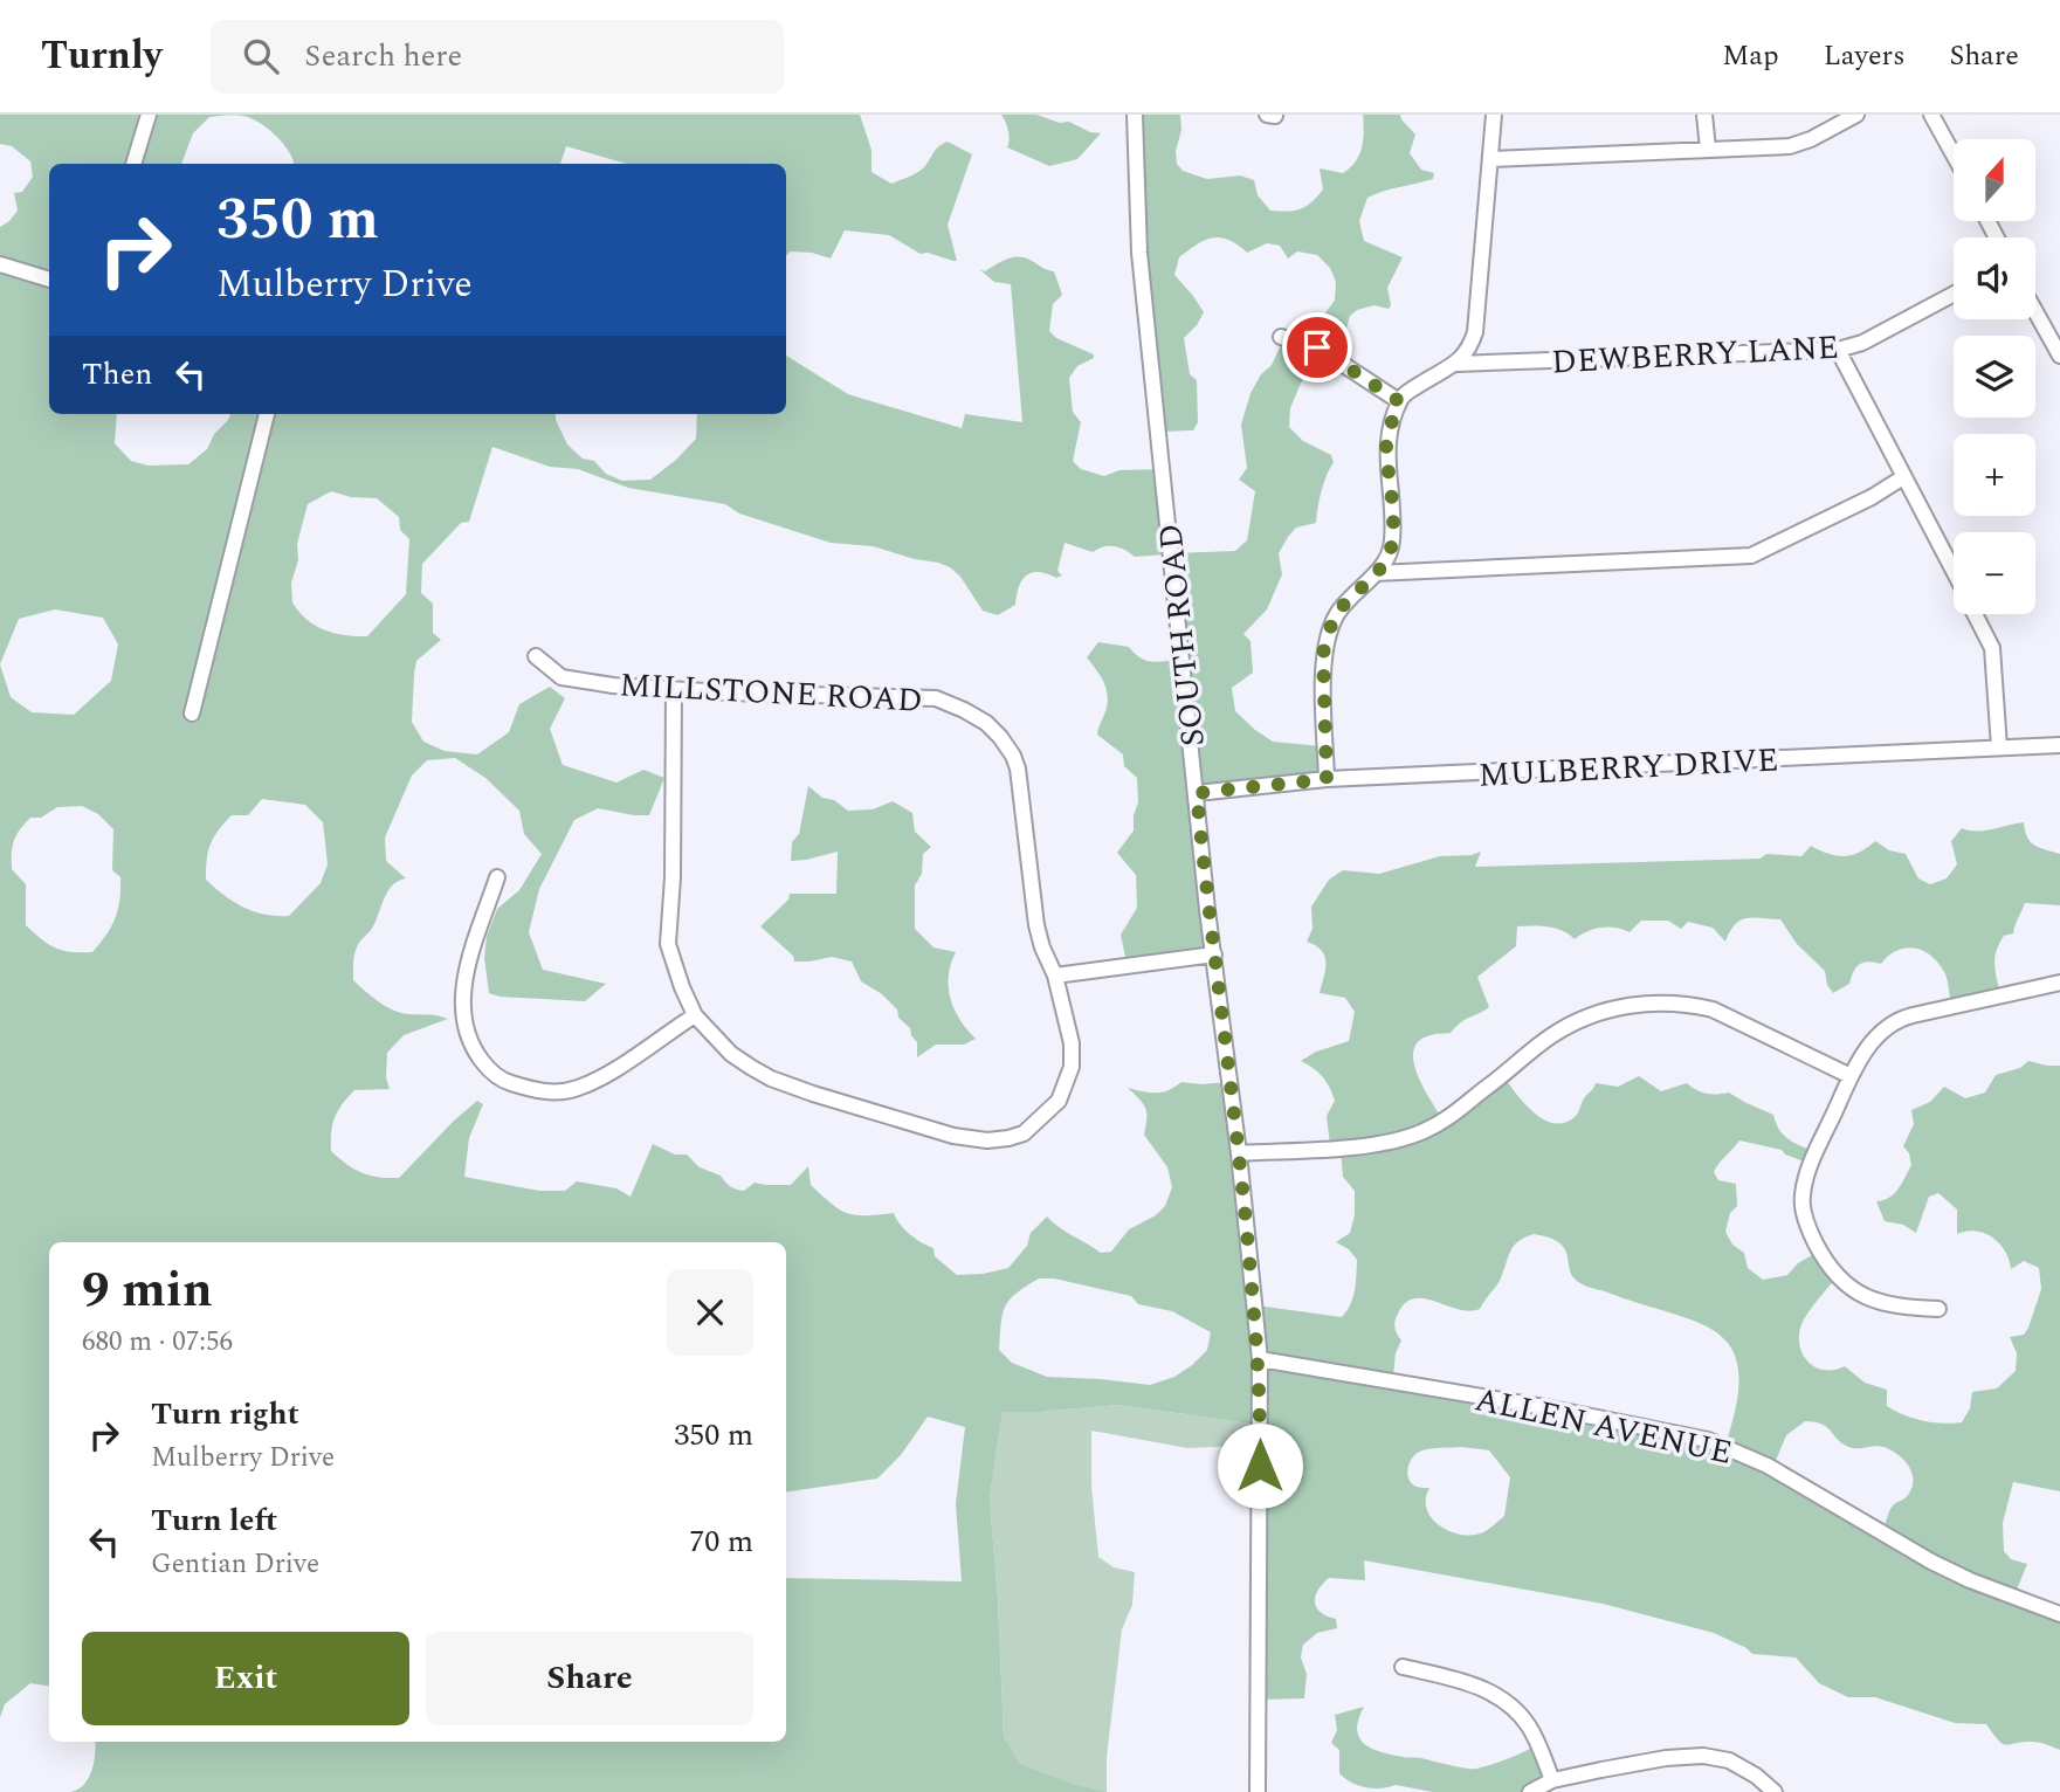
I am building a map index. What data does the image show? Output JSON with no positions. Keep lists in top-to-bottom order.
{
  "streets": {
    "street": [
      "DEWBERRY LANE",
      "SOUTH ROAD",
      "MILLSTONE ROAD",
      "MULBERRY DRIVE",
      "ALLEN AVENUE"
    ]
  },
  "crossings": [
    ["SOUTH ROAD", "MULBERRY DRIVE"],
    ["SOUTH ROAD", "ALLEN AVENUE"]
  ],
  "north": "top",
  "page": {
    "header": "Turnly",
    "search": "Search here",
    "nav": ["Map", "Layers", "Share"],
    "map_buttons": ["+", "−"],
    "turn": ["350 m", "Mulberry Drive"],
    "then": "Then",
    "heading": ["9 min", "680 m · 07:56"],
    "list": [
      {
        "name": "Turn right",
        "note": "Mulberry Drive",
        "value": "350 m"
      },
      {
        "name": "Turn left",
        "note": "Gentian Drive",
        "value": "70 m"
      }
    ],
    "buttons": ["Exit", "Share"]
  }
}
